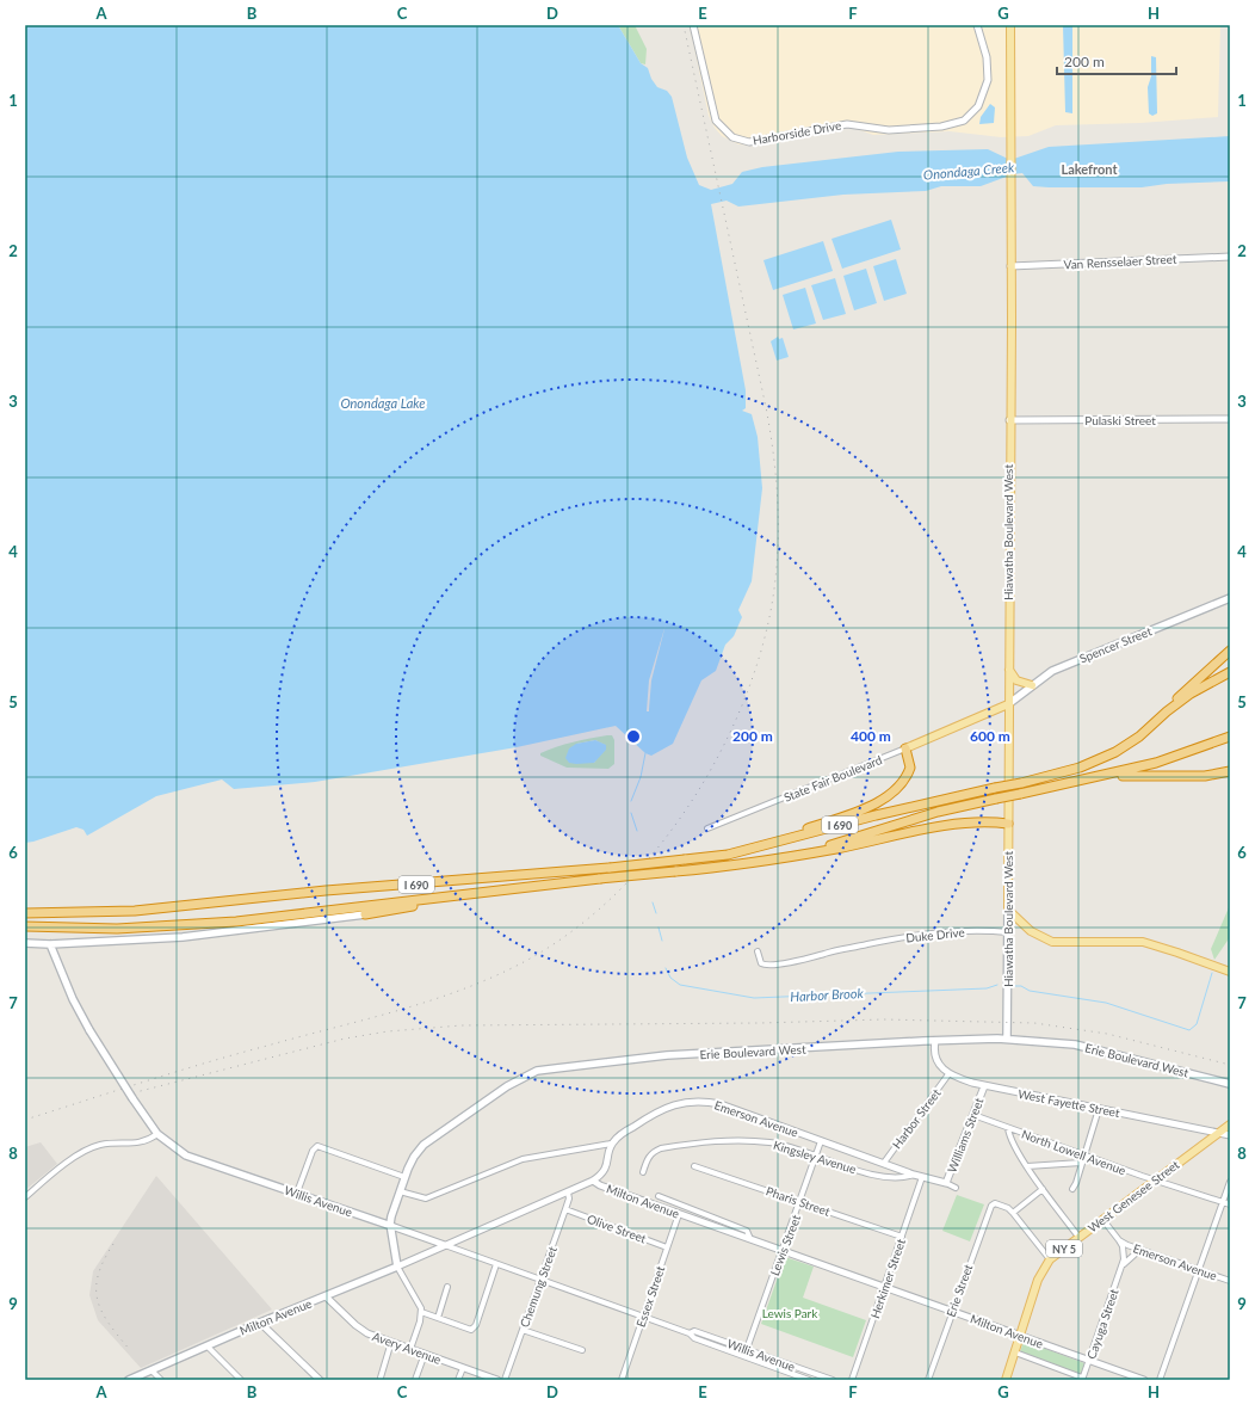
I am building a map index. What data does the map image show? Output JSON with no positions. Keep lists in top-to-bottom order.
{
  "streets": {
    "highway": ["I 690"],
    "main road": [
      "Hiawatha Boulevard West",
      "Spencer Street",
      "State Fair Boulevard",
      "Erie Boulevard West",
      "West Genesee Street",
      "Willis Avenue",
      "Milton Avenue",
      "NY 5"
    ],
    "street": [
      "Harborside Drive",
      "Van Rensselaer Street",
      "Pulaski Street",
      "Duke Drive",
      "West Fayette Street",
      "Emerson Avenue",
      "Harbor Street",
      "Williams Street",
      "North Lowell Avenue",
      "Kingsley Avenue",
      "Pharis Street",
      "Olive Street",
      "Lewis Street",
      "Herkimer Street",
      "Chemung Street",
      "Erie Street",
      "Essex Street",
      "Cayuga Street",
      "Avery Avenue"
    ]
  },
  "crossings": [
    ["Van Rensselaer Street", "Hiawatha Boulevard West"],
    ["Pulaski Street", "Hiawatha Boulevard West"],
    ["Hiawatha Boulevard West", "Spencer Street"],
    ["Hiawatha Boulevard West", "State Fair Boulevard"],
    ["Hiawatha Boulevard West", "Duke Drive"],
    ["Hiawatha Boulevard West", "Erie Boulevard West"],
    ["Spencer Street", "State Fair Boulevard"],
    ["Erie Boulevard West", "Emerson Avenue"],
    ["Erie Boulevard West", "Willis Avenue"],
    ["Erie Boulevard West", "Milton Avenue"],
    ["West Fayette Street", "Harbor Street"],
    ["West Fayette Street", "Williams Street"],
    ["West Fayette Street", "West Genesee Street"],
    ["Emerson Avenue", "Harbor Street"],
    ["Emerson Avenue", "Williams Street"],
    ["Emerson Avenue", "Kingsley Avenue"],
    ["Emerson Avenue", "West Genesee Street"],
    ["Emerson Avenue", "Lewis Street"],
    ["Emerson Avenue", "Herkimer Street"],
    ["Emerson Avenue", "Cayuga Street"],
    ["Williams Street", "North Lowell Avenue"],
    ["North Lowell Avenue", "West Genesee Street"],
    ["Kingsley Avenue", "Lewis Street"],
    ["West Genesee Street", "Milton Avenue"],
    ["Willis Avenue", "Milton Avenue"],
    ["Willis Avenue", "Lewis Street"],
    ["Willis Avenue", "Chemung Street"],
    ["Willis Avenue", "Essex Street"],
    ["Milton Avenue", "Lewis Street"],
    ["Milton Avenue", "Herkimer Street"],
    ["Milton Avenue", "Chemung Street"],
    ["Milton Avenue", "Erie Street"],
    ["Milton Avenue", "Essex Street"],
    ["Milton Avenue", "Cayuga Street"],
    ["Milton Avenue", "Avery Avenue"],
    ["Pharis Street", "Lewis Street"],
    ["Pharis Street", "Herkimer Street"],
    ["Olive Street", "Chemung Street"],
    ["Olive Street", "Essex Street"]
  ],
  "districts": ["Lakefront"],
  "water": ["Onondaga Creek", "Onondaga Lake", "Harbor Brook"],
  "parks": ["Lewis Park"],
  "scale_bar": "200 m",
  "grid": {
    "columns": [
      "A",
      "B",
      "C",
      "D",
      "E",
      "F",
      "G",
      "H"
    ],
    "rows": [
      "1",
      "2",
      "3",
      "4",
      "5",
      "6",
      "7",
      "8",
      "9"
    ]
  },
  "rings": ["200 m", "400 m", "600 m"]
}
